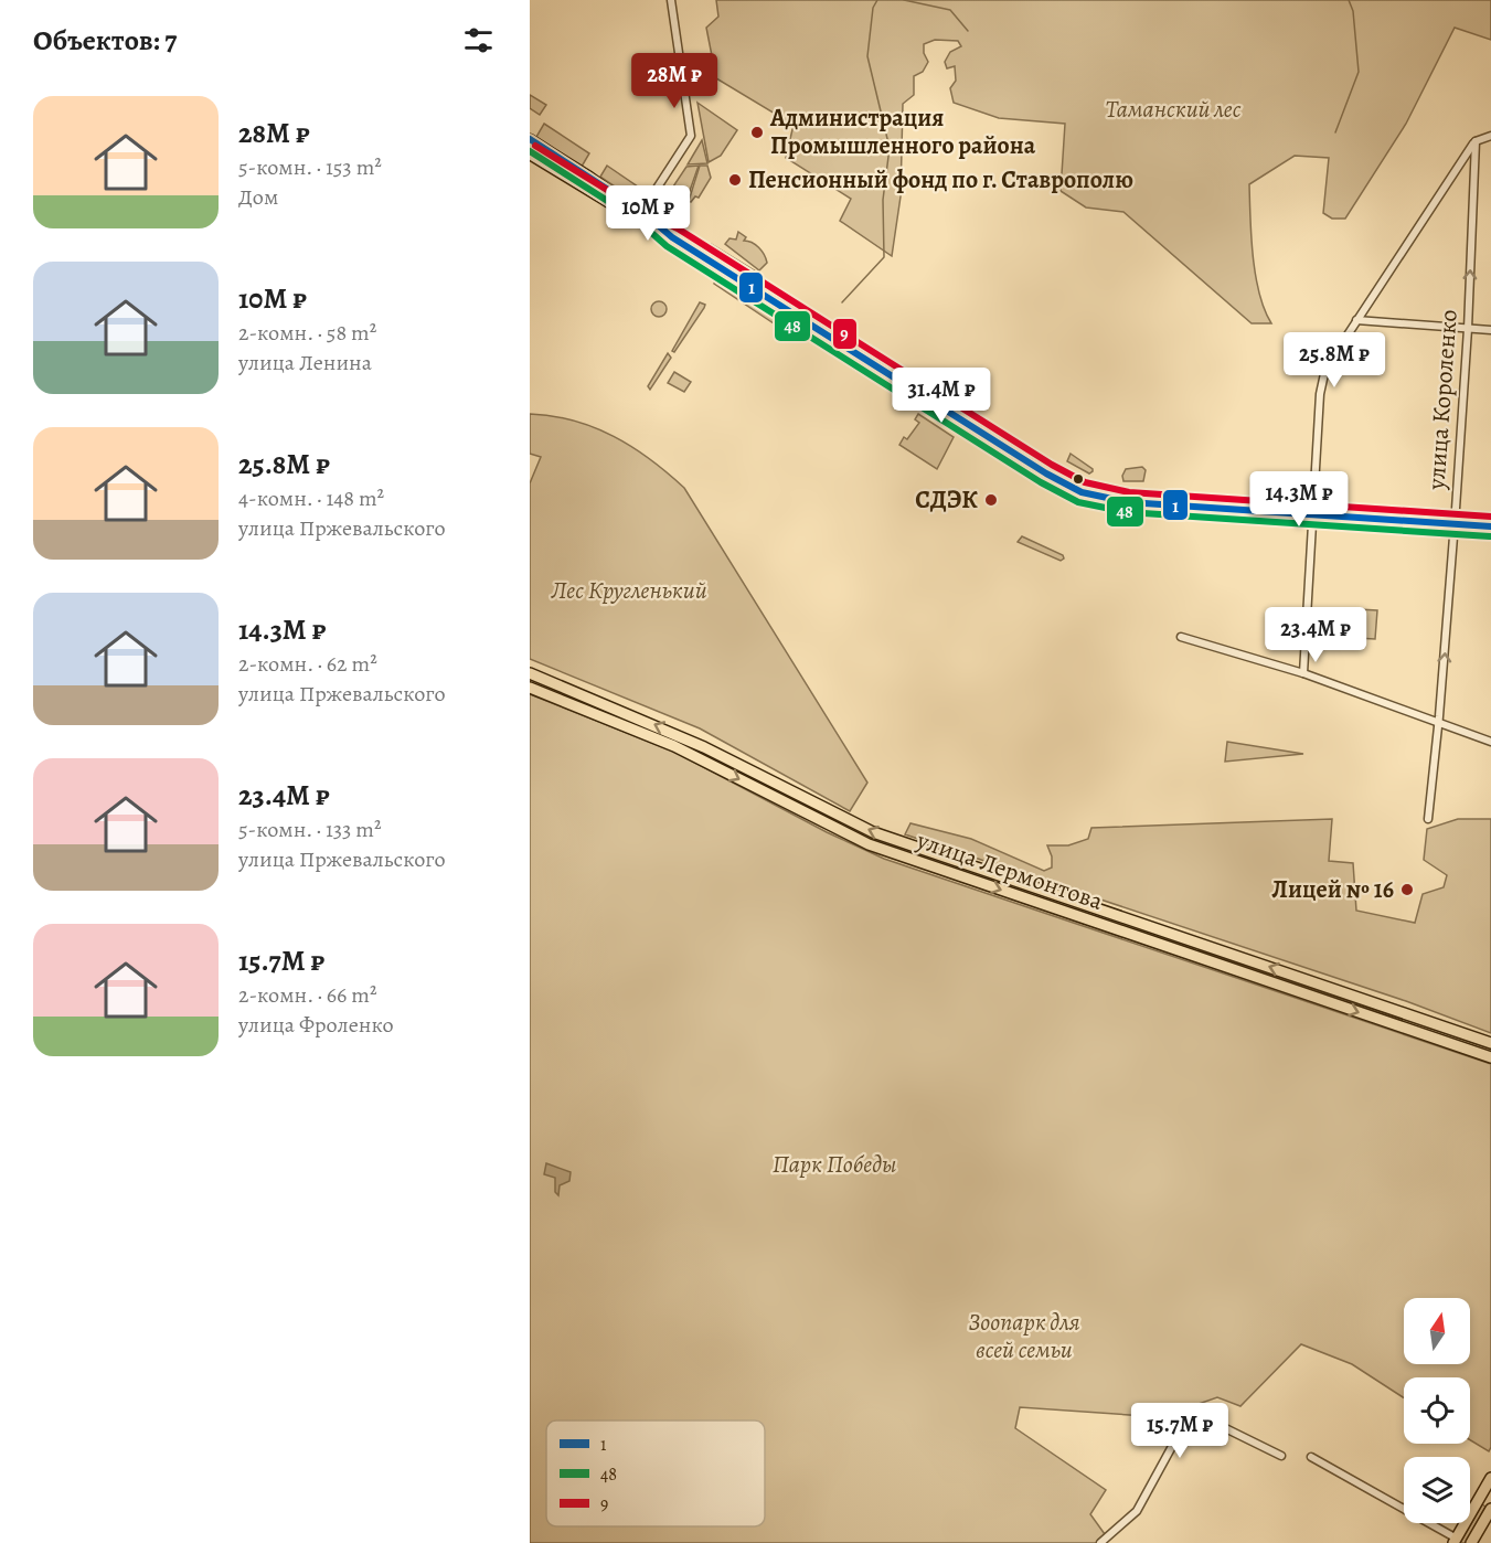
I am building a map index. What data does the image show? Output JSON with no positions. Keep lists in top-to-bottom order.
{
  "streets": {
    "main road": ["улица Лермонтова"],
    "street": ["улица Короленко"]
  },
  "one_way": ["улица Короленко"],
  "parks": [
    "Таманский лес",
    "Лес Кругленький",
    "Парк Победы",
    "Зоопарк для всей семьи"
  ],
  "places": [
    "Администрация Промышленного района",
    "Пенсионный фонд по г. Ставрополю",
    "СДЭК",
    "Лицей № 16"
  ],
  "lines": ["transit line 1", "transit line 9", "transit line 48"],
  "legend": ["1", "48", "9"],
  "north": "top",
  "page": {
    "heading": "Объектов: 7",
    "price": [
      "28M ₽",
      "10M ₽",
      "25.8M ₽",
      "31.4M ₽",
      "14.3M ₽",
      "23.4M ₽",
      "15.7M ₽"
    ],
    "list": [
      {
        "name": "28M ₽",
        "note": "5-комн. · 153 m² · Дом"
      },
      {
        "name": "10M ₽",
        "note": "2-комн. · 58 m² · улица Ленина"
      },
      {
        "name": "25.8M ₽",
        "note": "4-комн. · 148 m² · улица Пржевальского"
      },
      {
        "name": "14.3M ₽",
        "note": "2-комн. · 62 m² · улица Пржевальского"
      },
      {
        "name": "23.4M ₽",
        "note": "5-комн. · 133 m² · улица Пржевальского"
      },
      {
        "name": "15.7M ₽",
        "note": "2-комн. · 66 m² · улица Фроленко"
      }
    ]
  }
}
